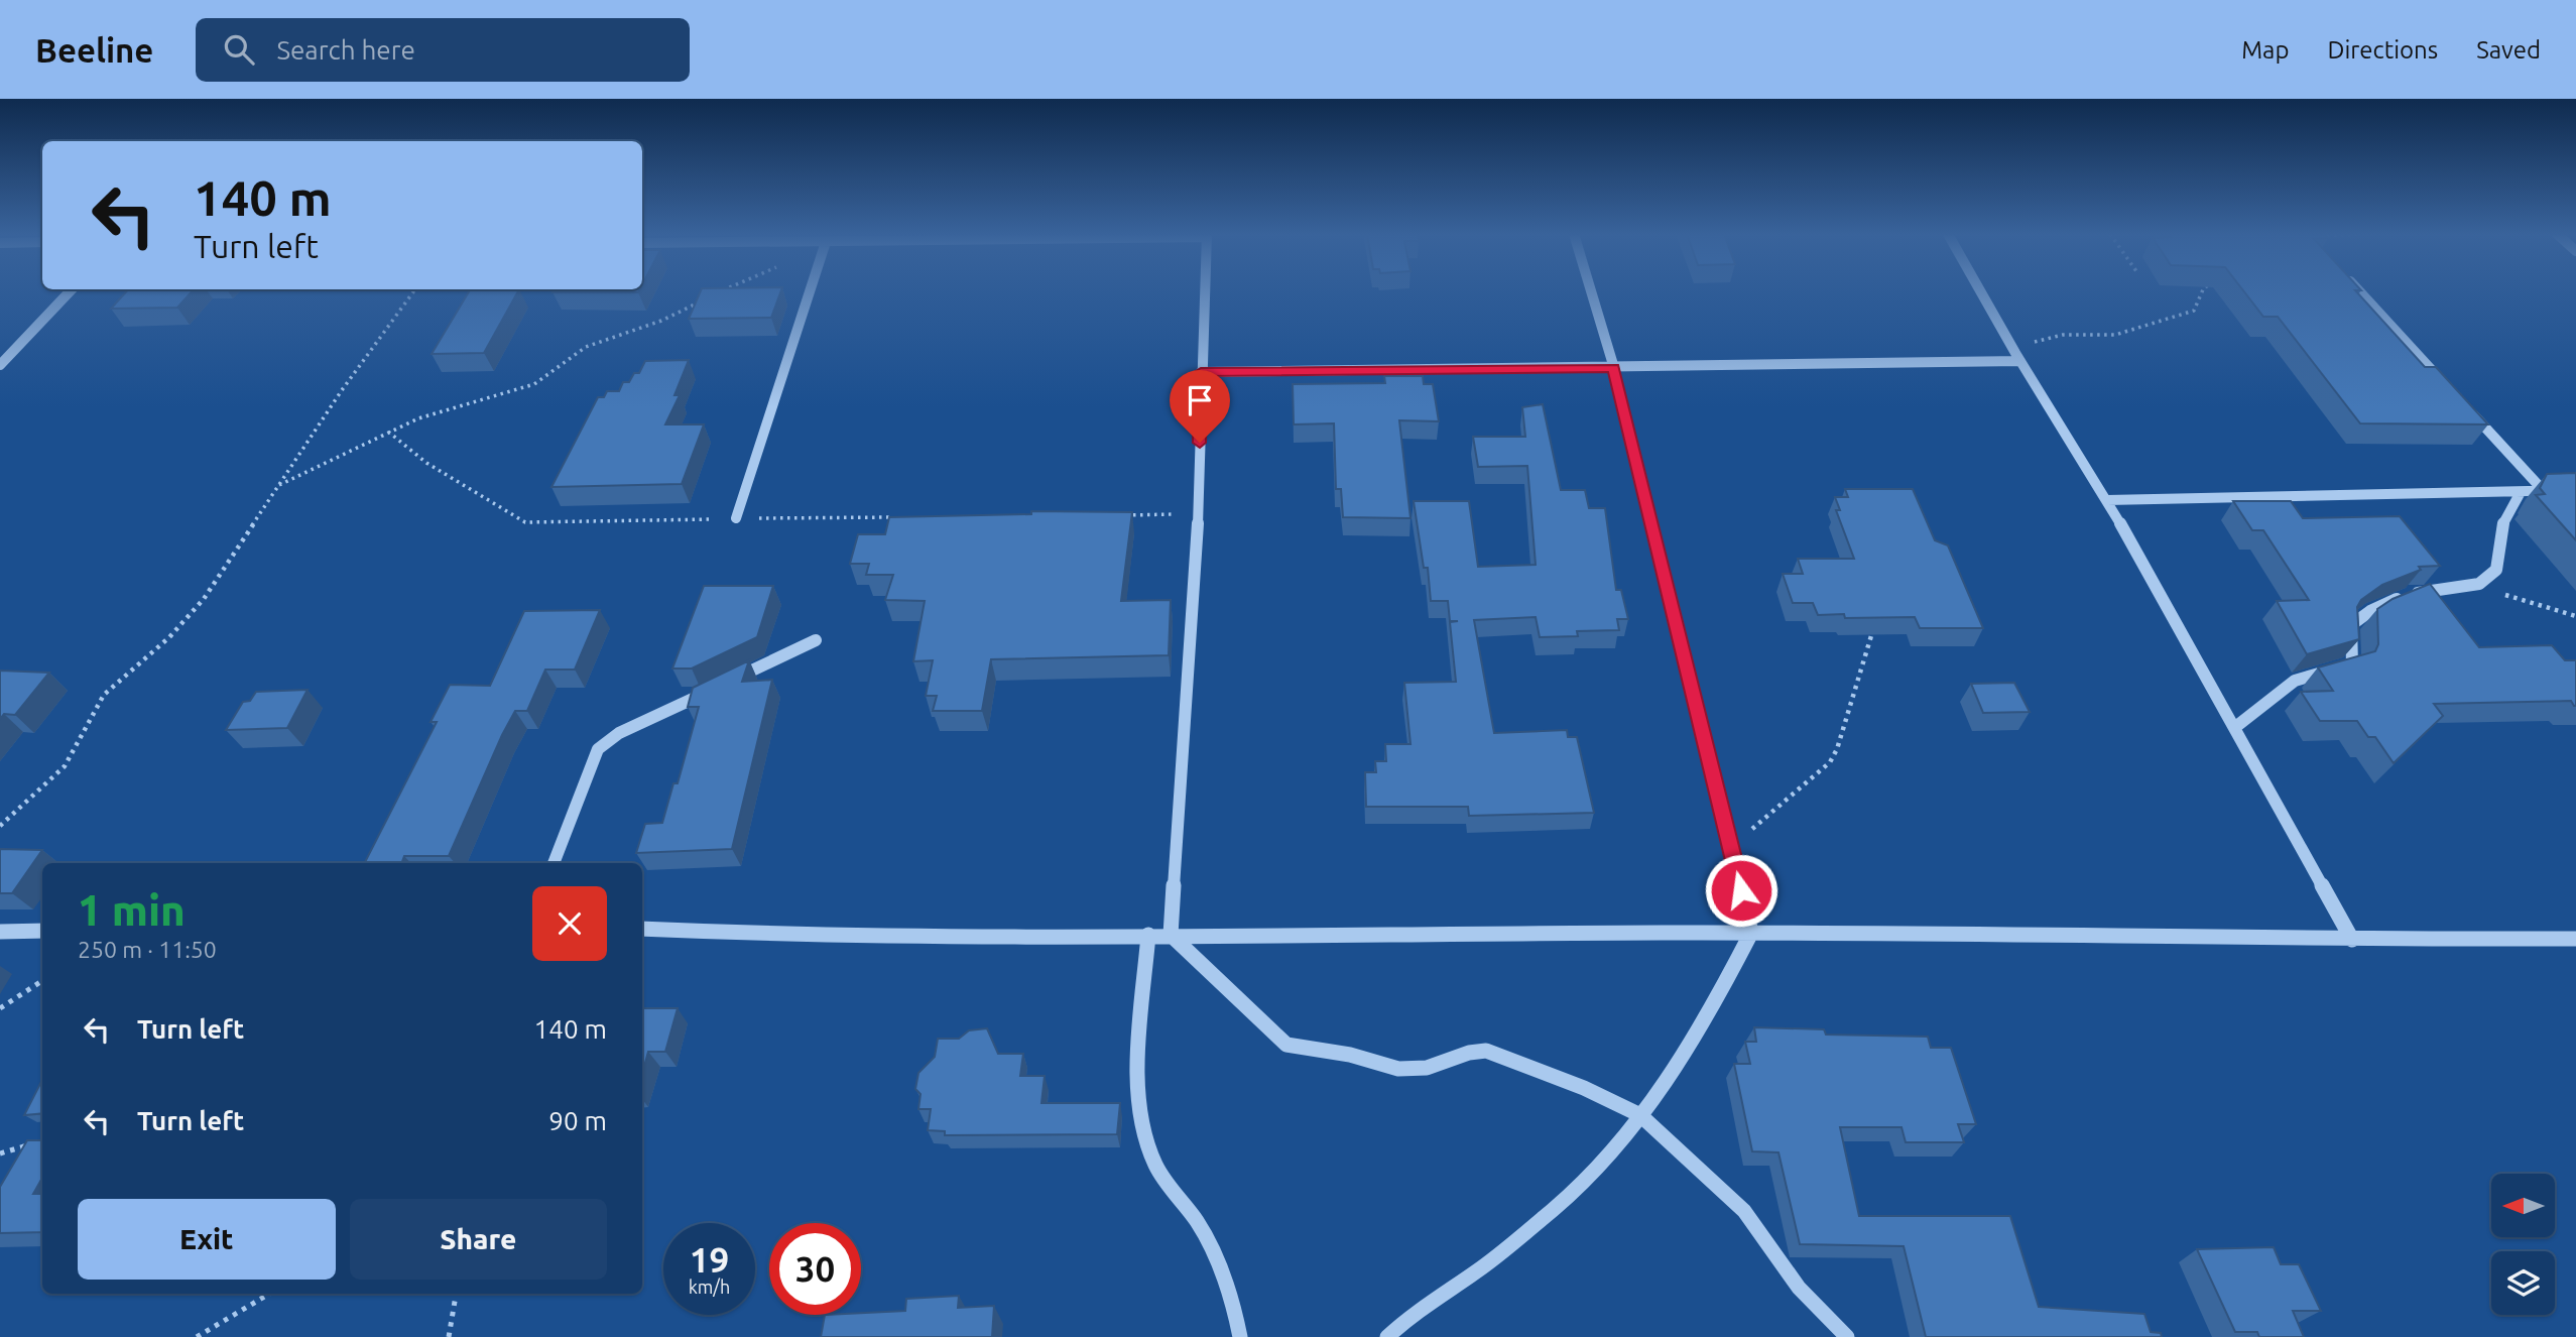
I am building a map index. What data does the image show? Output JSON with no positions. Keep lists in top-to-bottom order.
{
  "north": "left",
  "page": {
    "header": "Beeline",
    "search": "Search here",
    "nav": ["Map", "Directions", "Saved"],
    "turn": ["140 m", "Turn left"],
    "heading": ["1 min", "250 m · 11:50"],
    "list": [
      {
        "name": "Turn left",
        "value": "140 m"
      },
      {
        "name": "Turn left",
        "value": "90 m"
      }
    ],
    "buttons": ["Exit", "Share"],
    "speed": "19 km/h",
    "limit": "30"
  }
}
